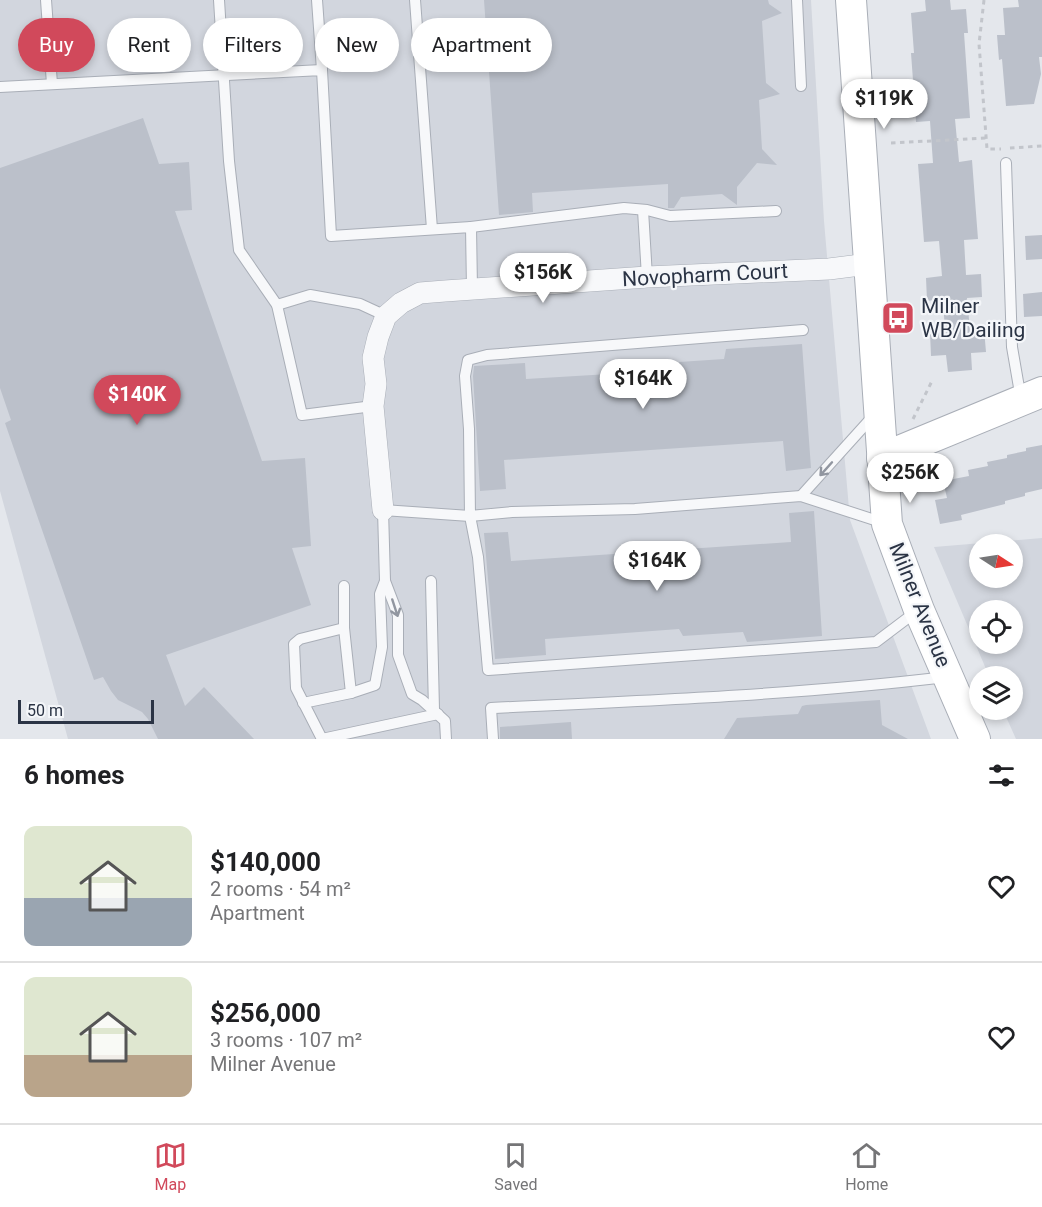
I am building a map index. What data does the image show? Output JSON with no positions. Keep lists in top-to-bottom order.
{
  "streets": {
    "main road": ["Milner Avenue"],
    "street": ["Novopharm Court"]
  },
  "crossings": [
    ["Novopharm Court", "Milner Avenue"]
  ],
  "places": {
    "bus stop": ["Milner WB/Dailing"]
  },
  "scale_bar": "50 m",
  "north": "right",
  "page": {
    "chip": [
      "Buy",
      "Rent",
      "Filters",
      "New",
      "Apartment"
    ],
    "price": [
      "$119K",
      "$156K",
      "$164K",
      "$140K",
      "$256K",
      "$164K"
    ],
    "scale": "50 m",
    "heading": "6 homes",
    "list": [
      {
        "name": "$140,000",
        "note": "2 rooms · 54 m² · Apartment"
      },
      {
        "name": "$256,000",
        "note": "3 rooms · 107 m² · Milner Avenue"
      }
    ],
    "tabs": ["Map", "Saved", "Home"]
  }
}
